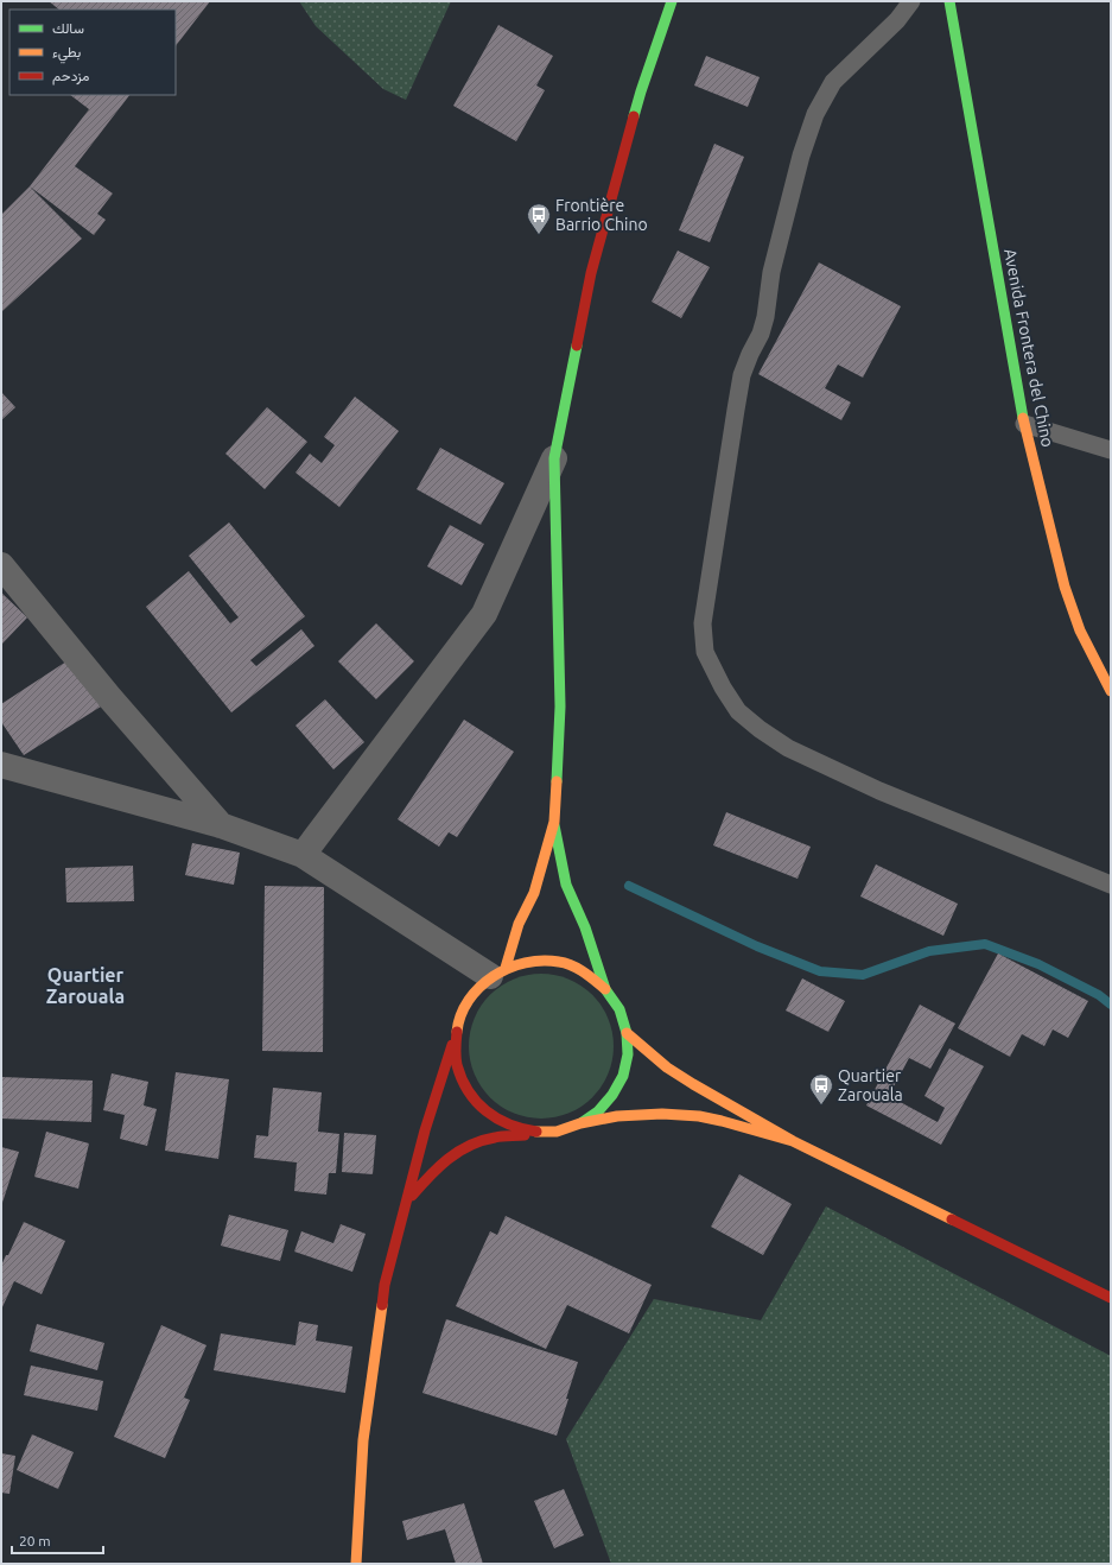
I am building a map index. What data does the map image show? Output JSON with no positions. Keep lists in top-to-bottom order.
{
  "streets": {
    "street": ["Avenida Frontera del Chino"]
  },
  "districts": ["Quartier Zarouala"],
  "places": {
    "bus stop": ["Frontière Barrio Chino", "Quartier Zarouala"]
  },
  "legend": ["سالك", "بطيء", "مزدحم"],
  "scale_bar": "20 m"
}
